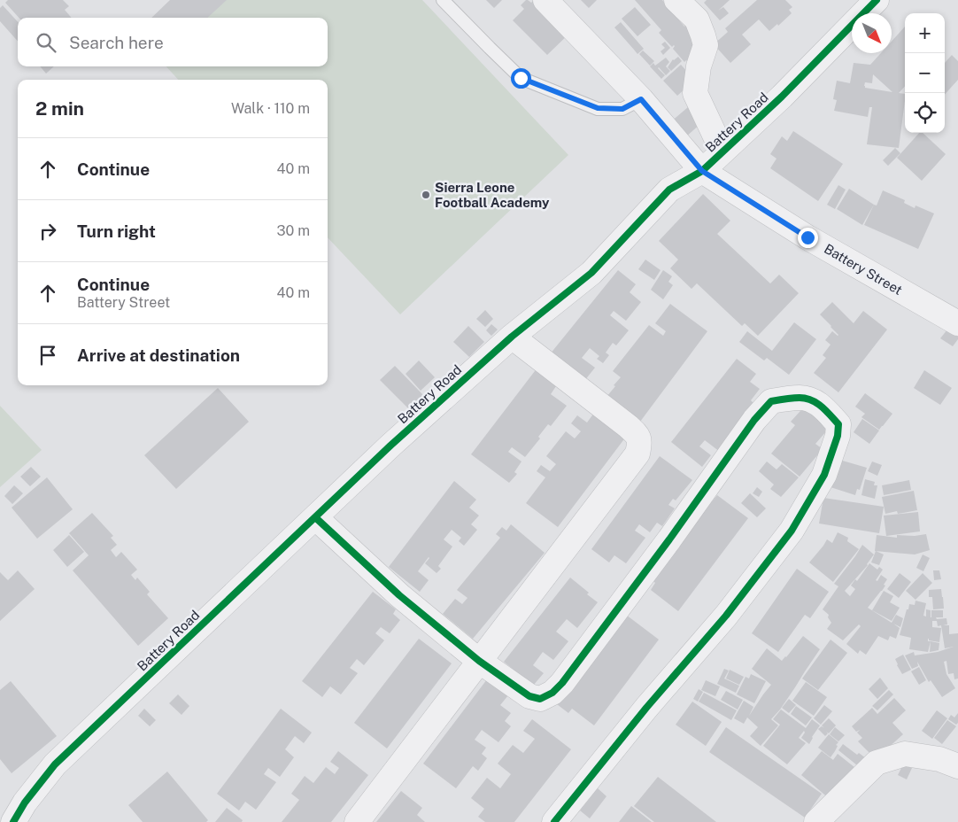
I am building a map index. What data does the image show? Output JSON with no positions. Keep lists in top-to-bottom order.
{
  "streets": {
    "street": ["Battery Road", "Battery Street"]
  },
  "crossings": [
    ["Battery Road", "Battery Street"]
  ],
  "places": ["Sierra Leone Football Academy"],
  "north": "bottom right",
  "page": {
    "map_buttons": ["+", "−"],
    "search": "Search here",
    "heading": ["2 min", "Walk · 110 m"],
    "list": [
      ["Continue", "40 m"],
      ["Turn right", "30 m"],
      ["Continue", "Battery Street", "40 m"],
      "Arrive at destination"
    ]
  }
}
